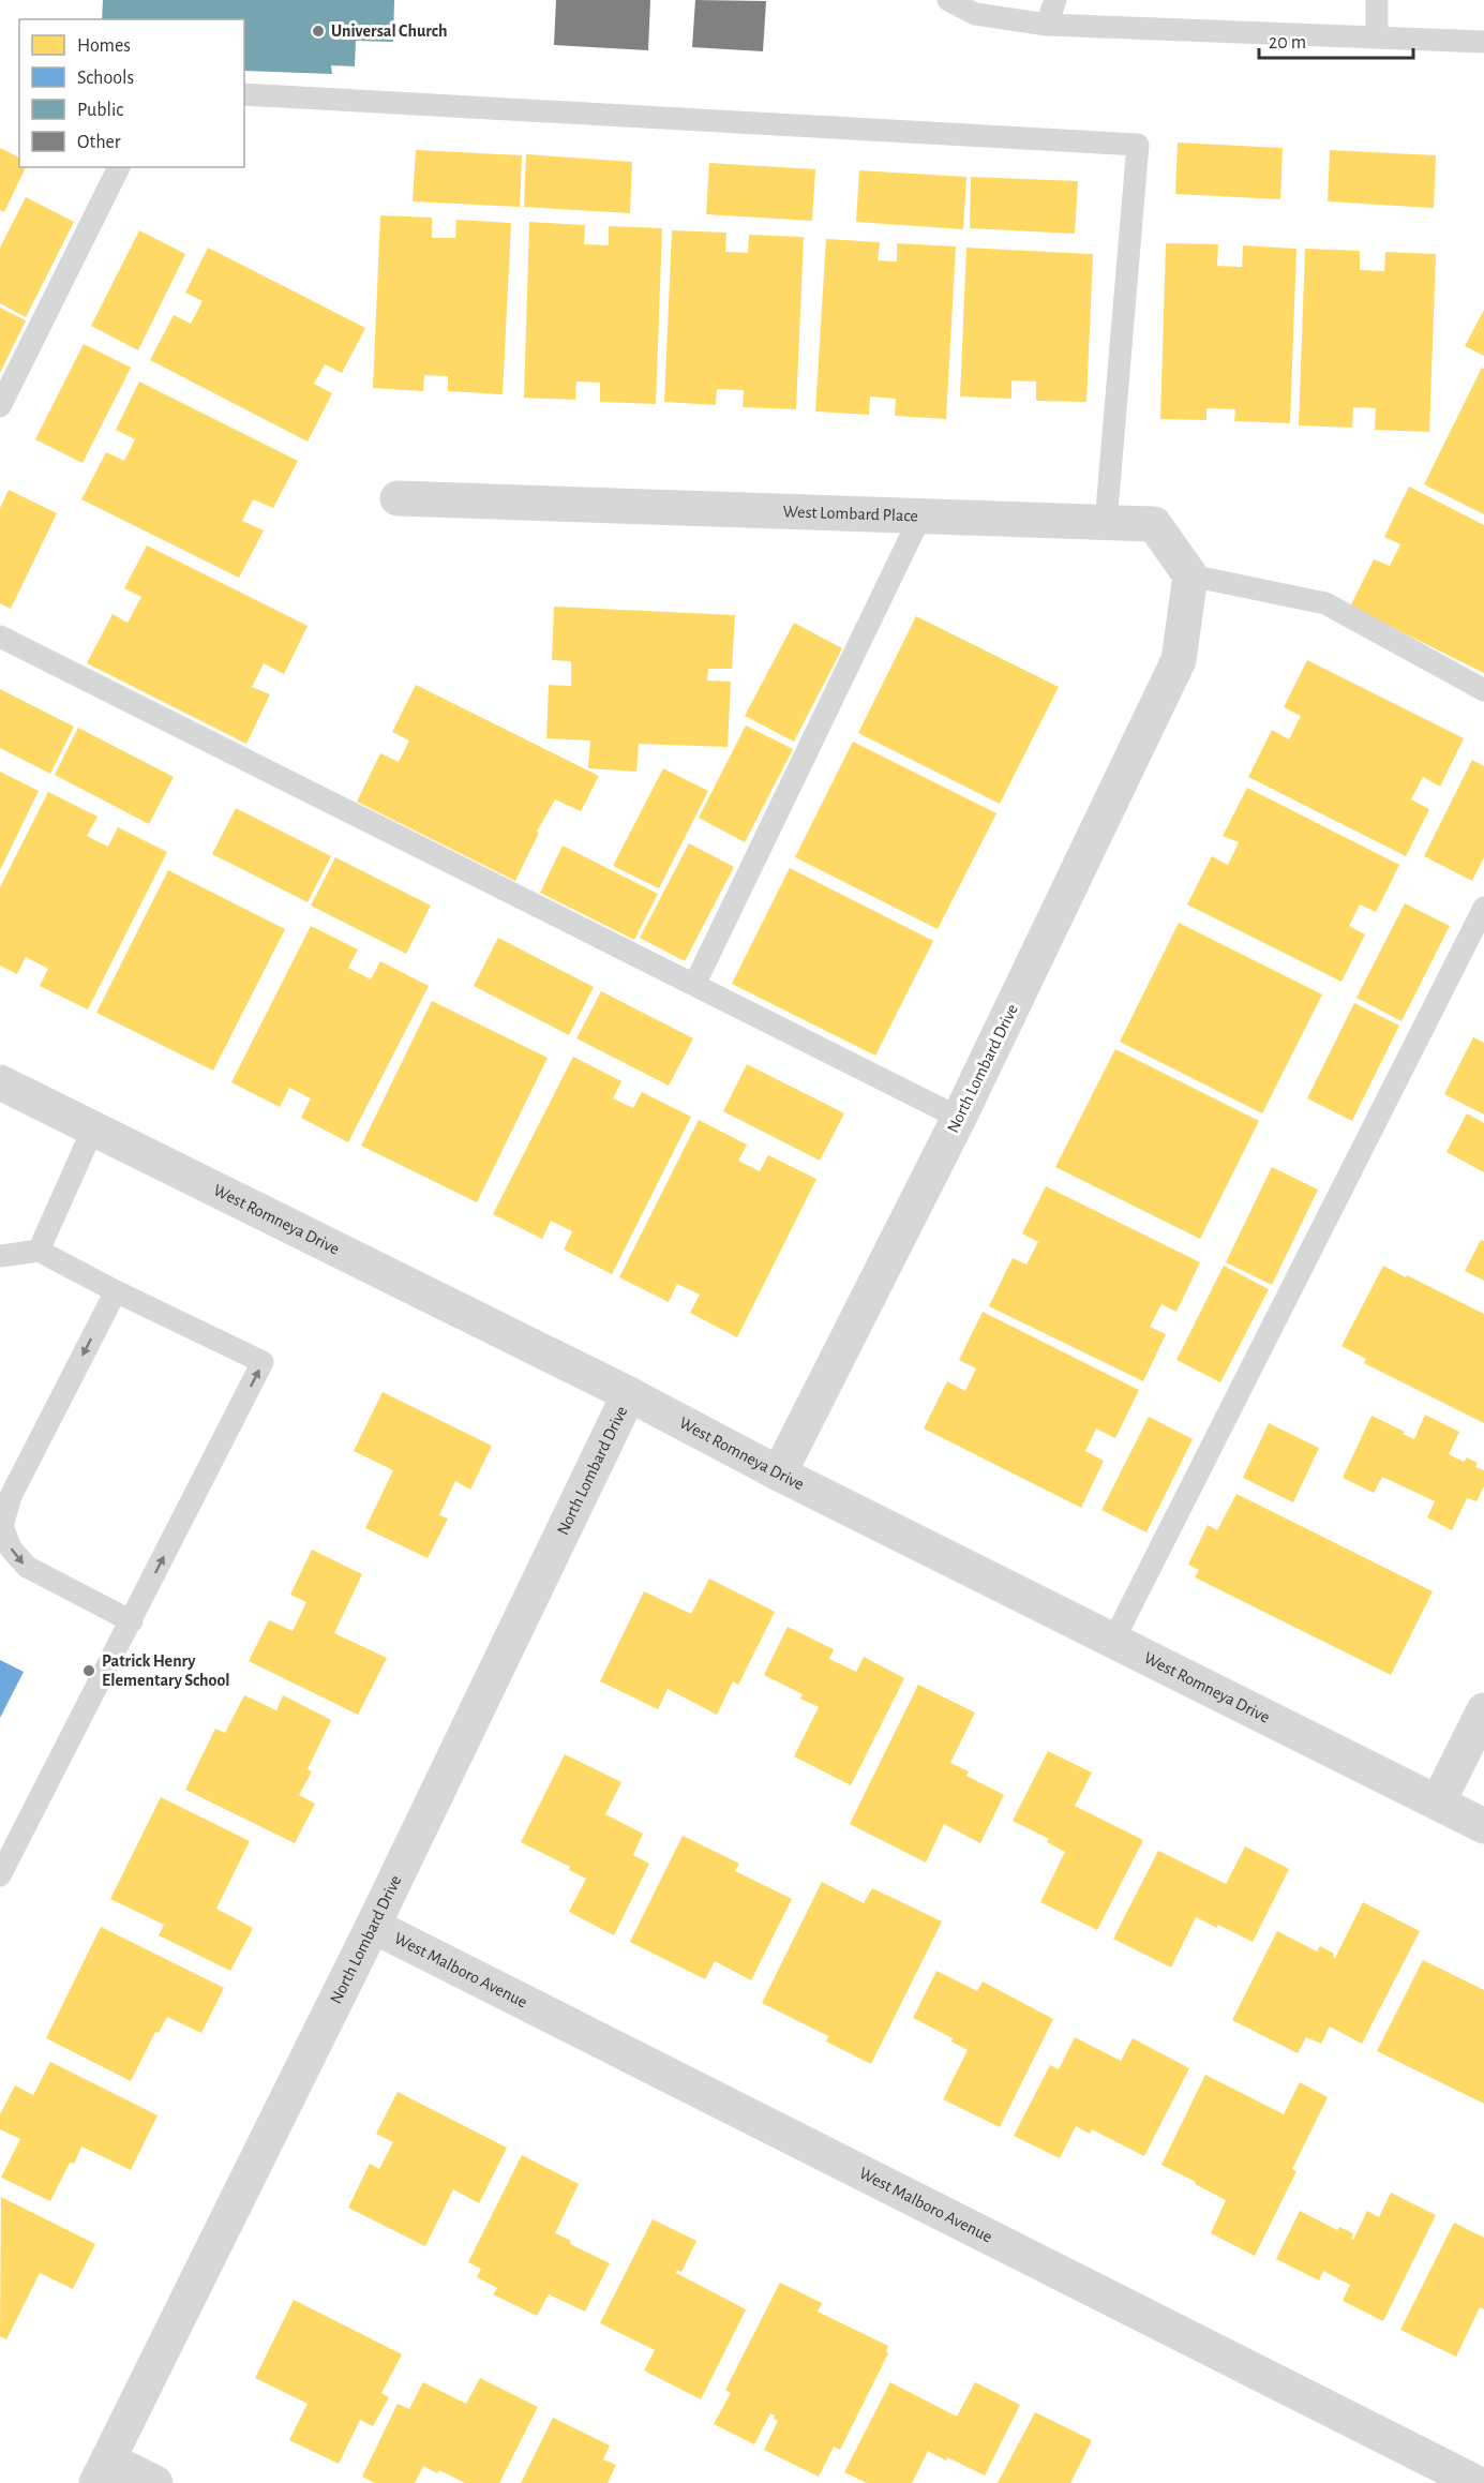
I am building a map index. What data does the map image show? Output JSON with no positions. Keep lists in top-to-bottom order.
{
  "streets": {
    "street": [
      "West Lombard Place",
      "North Lombard Drive",
      "West Romneya Drive",
      "West Malboro Avenue"
    ]
  },
  "crossings": [
    ["West Lombard Place", "North Lombard Drive"],
    ["North Lombard Drive", "West Romneya Drive"],
    ["North Lombard Drive", "West Malboro Avenue"]
  ],
  "places": ["Universal Church", "Patrick Henry Elementary School"],
  "legend": [
    "Homes",
    "Schools",
    "Public",
    "Other"
  ],
  "scale_bar": "20 m"
}
